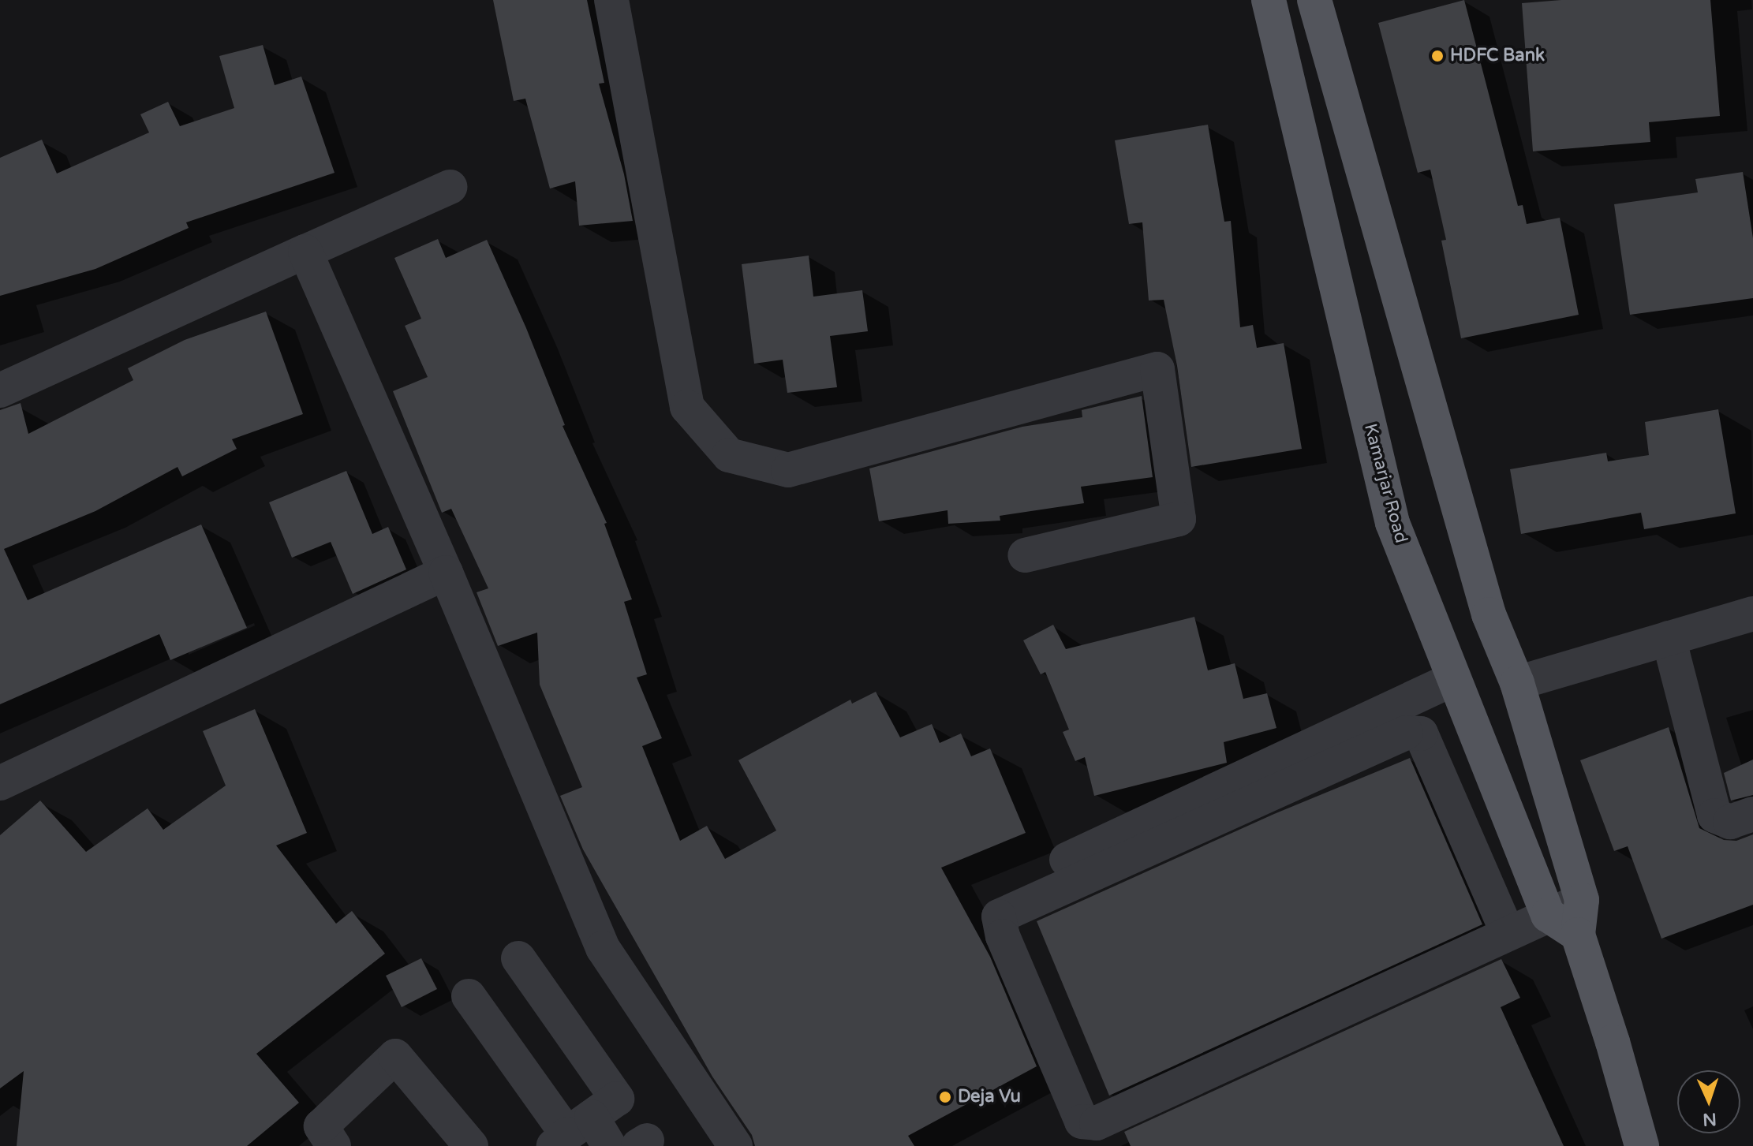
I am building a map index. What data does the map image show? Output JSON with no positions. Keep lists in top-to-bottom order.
{
  "streets": {
    "main road": ["Kamarjar Road"]
  },
  "places": ["HDFC Bank", "Deja Vu"],
  "north": "bottom"
}
